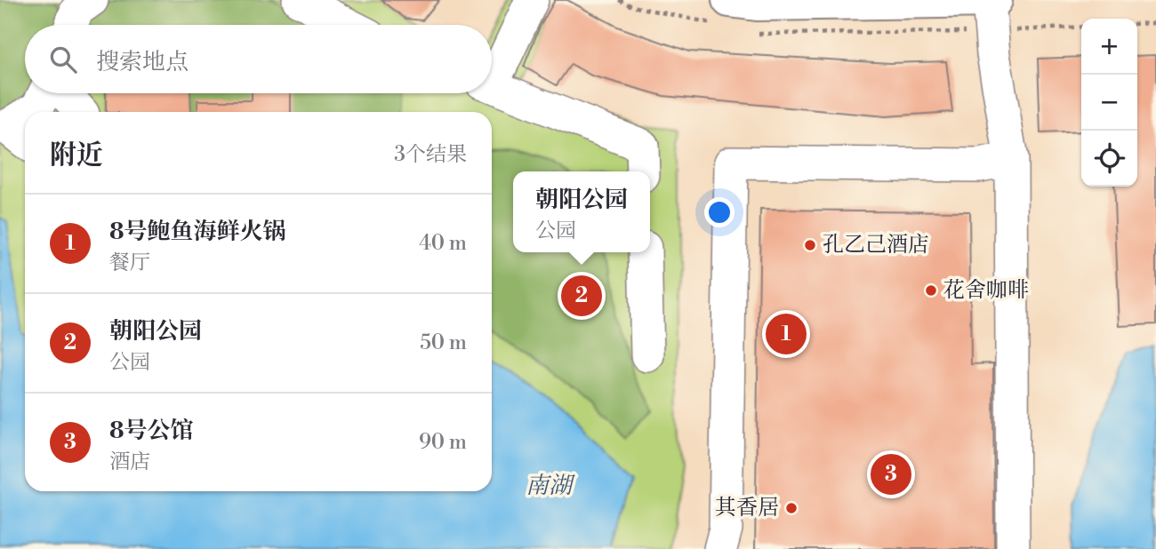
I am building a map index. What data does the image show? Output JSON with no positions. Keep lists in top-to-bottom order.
{
  "water": ["南湖"],
  "places": ["孔乙己酒店", "花舍咖啡", "其香居"],
  "page": {
    "map_buttons": ["+", "−"],
    "search": "搜索地点",
    "heading": ["附近", "3个结果"],
    "popup": ["朝阳公园", "公园"],
    "list": [
      {
        "mark": "1",
        "name": "8号鲍鱼海鲜火锅",
        "note": "餐厅",
        "value": "40 m"
      },
      {
        "mark": "2",
        "name": "朝阳公园",
        "note": "公园",
        "value": "50 m"
      },
      {
        "mark": "3",
        "name": "8号公馆",
        "note": "酒店",
        "value": "90 m"
      }
    ],
    "pins": ["2", "1", "3"]
  }
}
